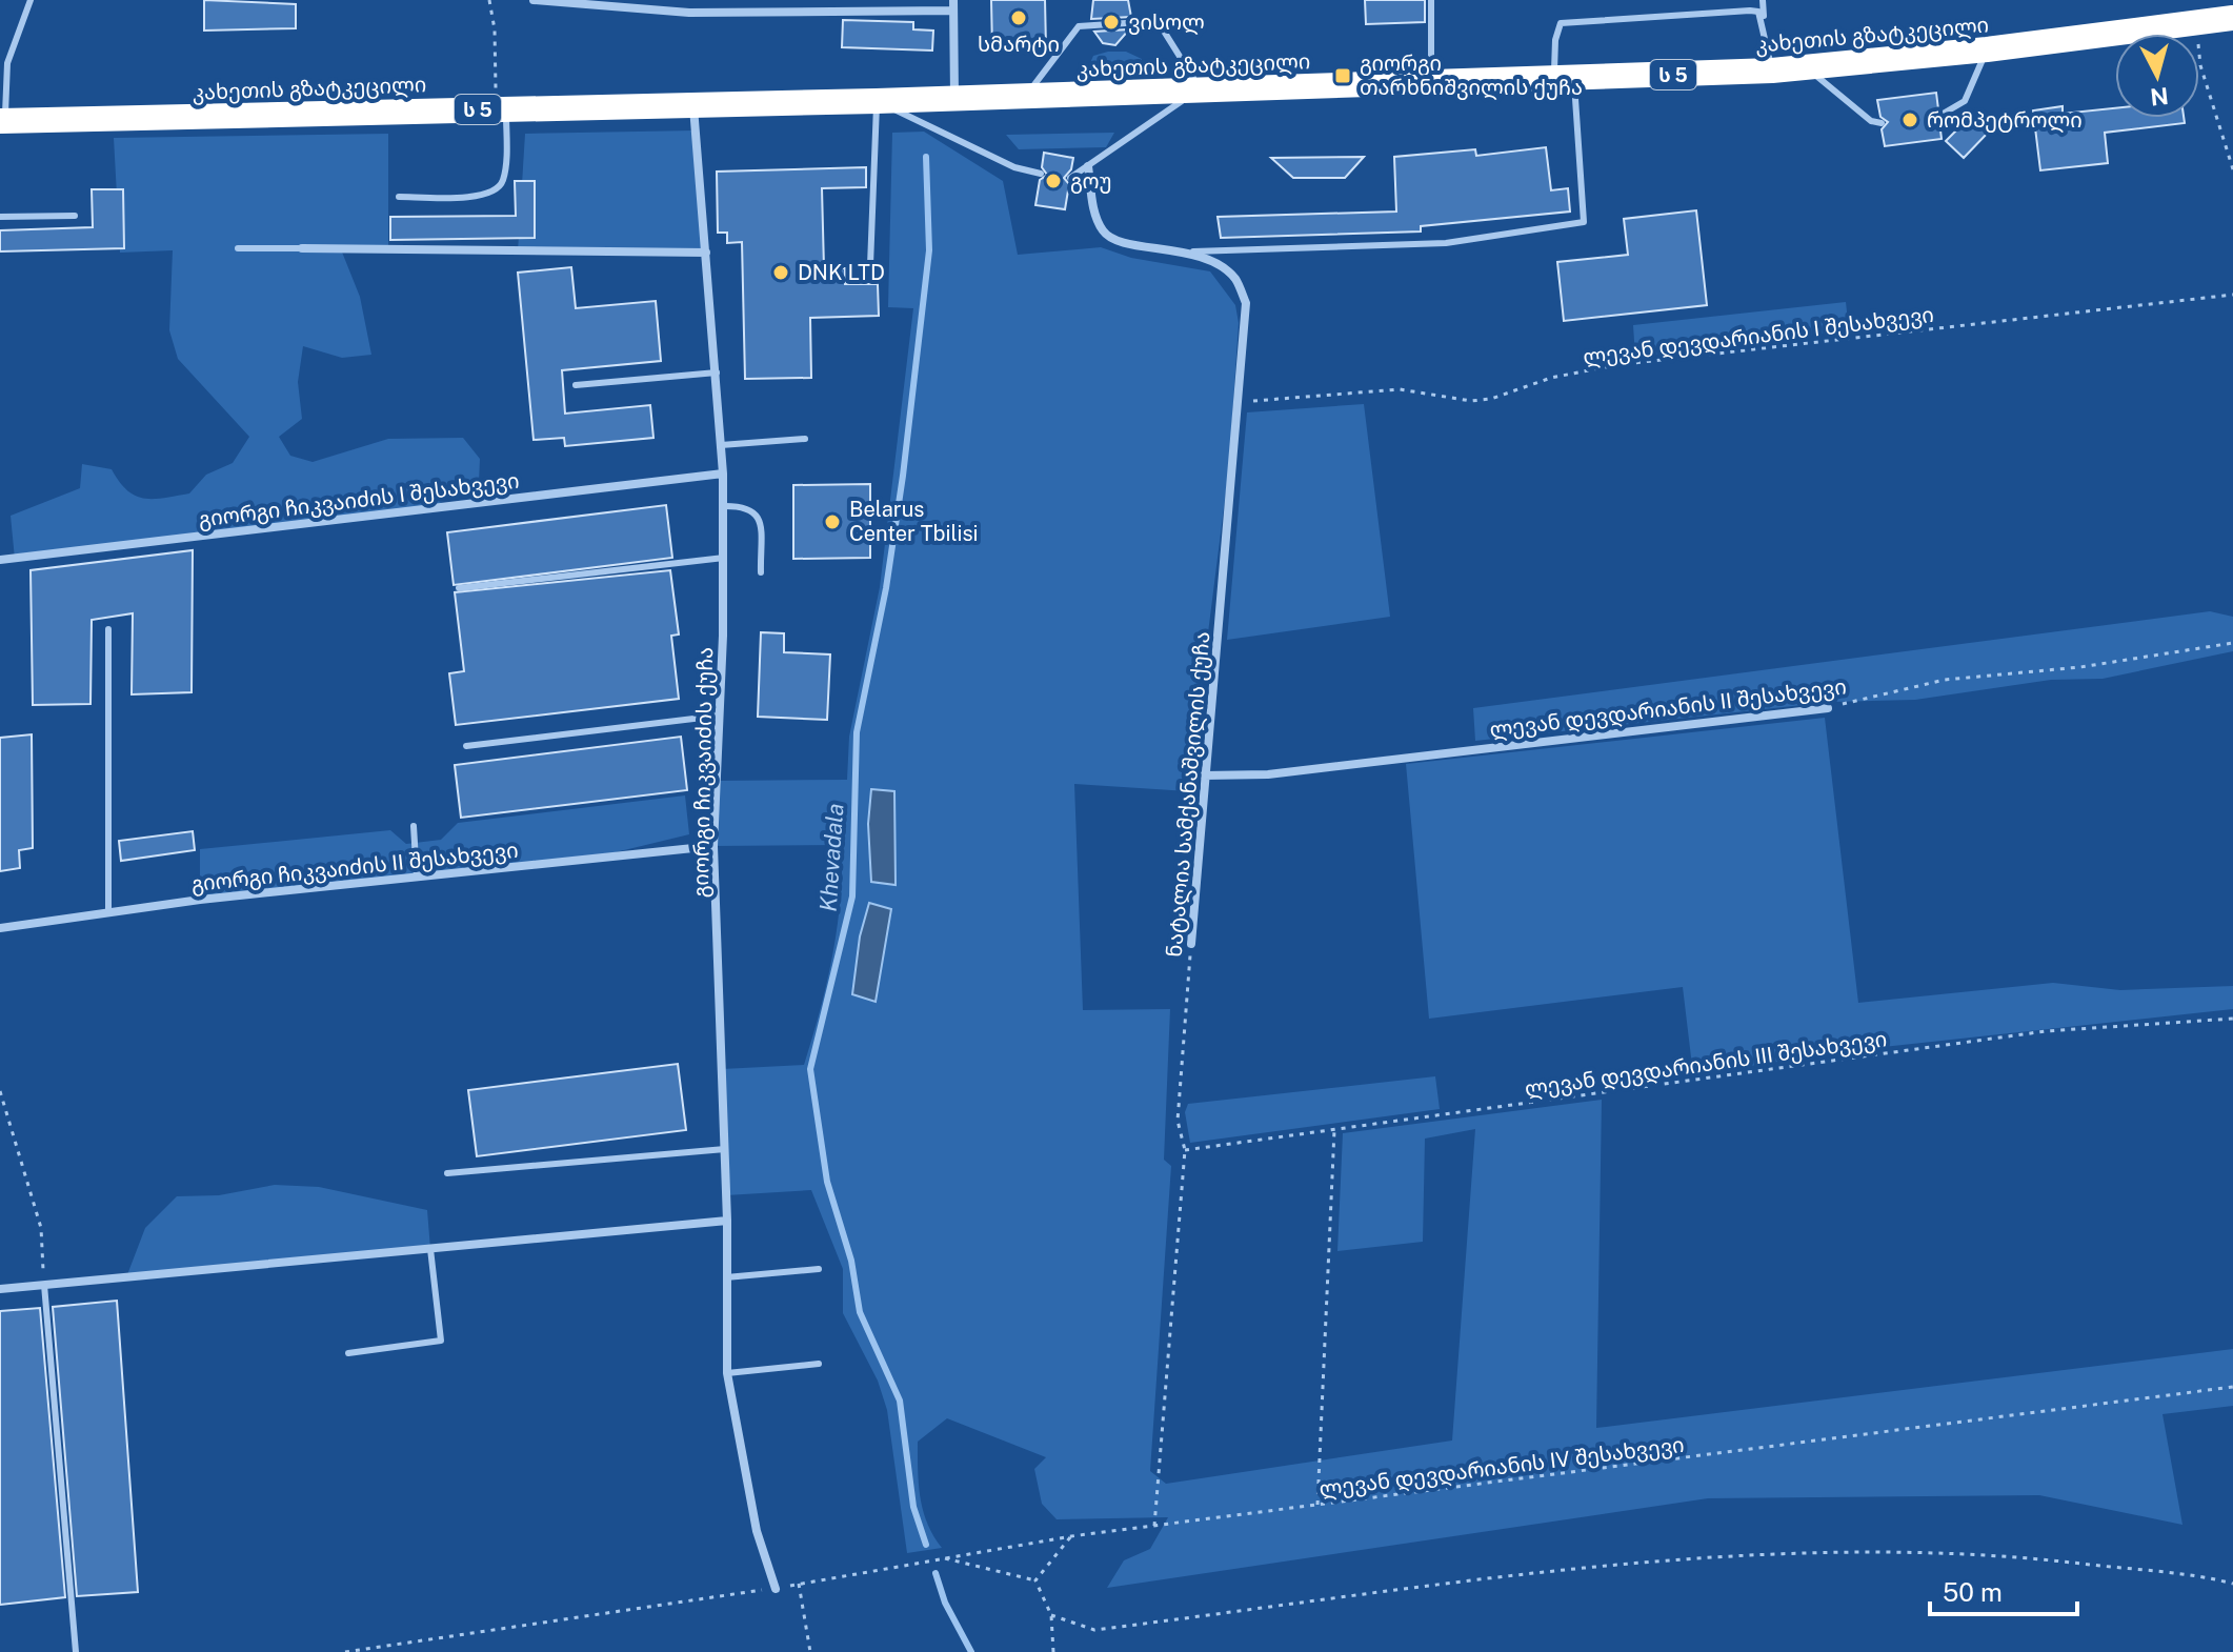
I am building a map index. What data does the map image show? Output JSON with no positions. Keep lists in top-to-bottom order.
{
  "streets": {
    "highway": ["კახეთის გზატკეცილი", "ს 5"],
    "street": [
      "გიორგი ჩიკვაიძის I შესახვევი",
      "ლევან დევდარიანის II შესახვევი",
      "გიორგი ჩიკვაიძის ქუჩა",
      "ნატალია სამქანაშვილის ქუჩა",
      "გიორგი ჩიკვაიძის II შესახვევი"
    ],
    "path": ["ლევან დევდარიანის I შესახვევი", "ლევან დევდარიანის III შესახვევი", "ლევან დევდარიანის IV შესახვევი"]
  },
  "crossings": [
    ["კახეთის გზატკეცილი", "გიორგი ჩიკვაიძის ქუჩა"],
    ["ლევან დევდარიანის I შესახვევი", "ნატალია სამქანაშვილის ქუჩა"],
    ["გიორგი ჩიკვაიძის I შესახვევი", "გიორგი ჩიკვაიძის ქუჩა"],
    ["ლევან დევდარიანის II შესახვევი", "ნატალია სამქანაშვილის ქუჩა"],
    ["გიორგი ჩიკვაიძის ქუჩა", "გიორგი ჩიკვაიძის II შესახვევი"],
    ["გიორგი ჩიკვაიძის ქუჩა", "ლევან დევდარიანის IV შესახვევი"],
    ["ნატალია სამქანაშვილის ქუჩა", "ლევან დევდარიანის III შესახვევი"],
    ["ნატალია სამქანაშვილის ქუჩა", "ლევან დევდარიანის IV შესახვევი"]
  ],
  "water": ["Khevadala"],
  "places": {
    "other": [
      "სმარტი",
      "ვისოლ",
      "რომპეტროლი",
      "გოუ",
      "DNK LTD",
      "Belarus Center Tbilisi"
    ],
    "transit": ["გიორგი თარხნიშვილის ქუჩა"]
  },
  "scale_bar": "50 m",
  "north": "bottom"
}
